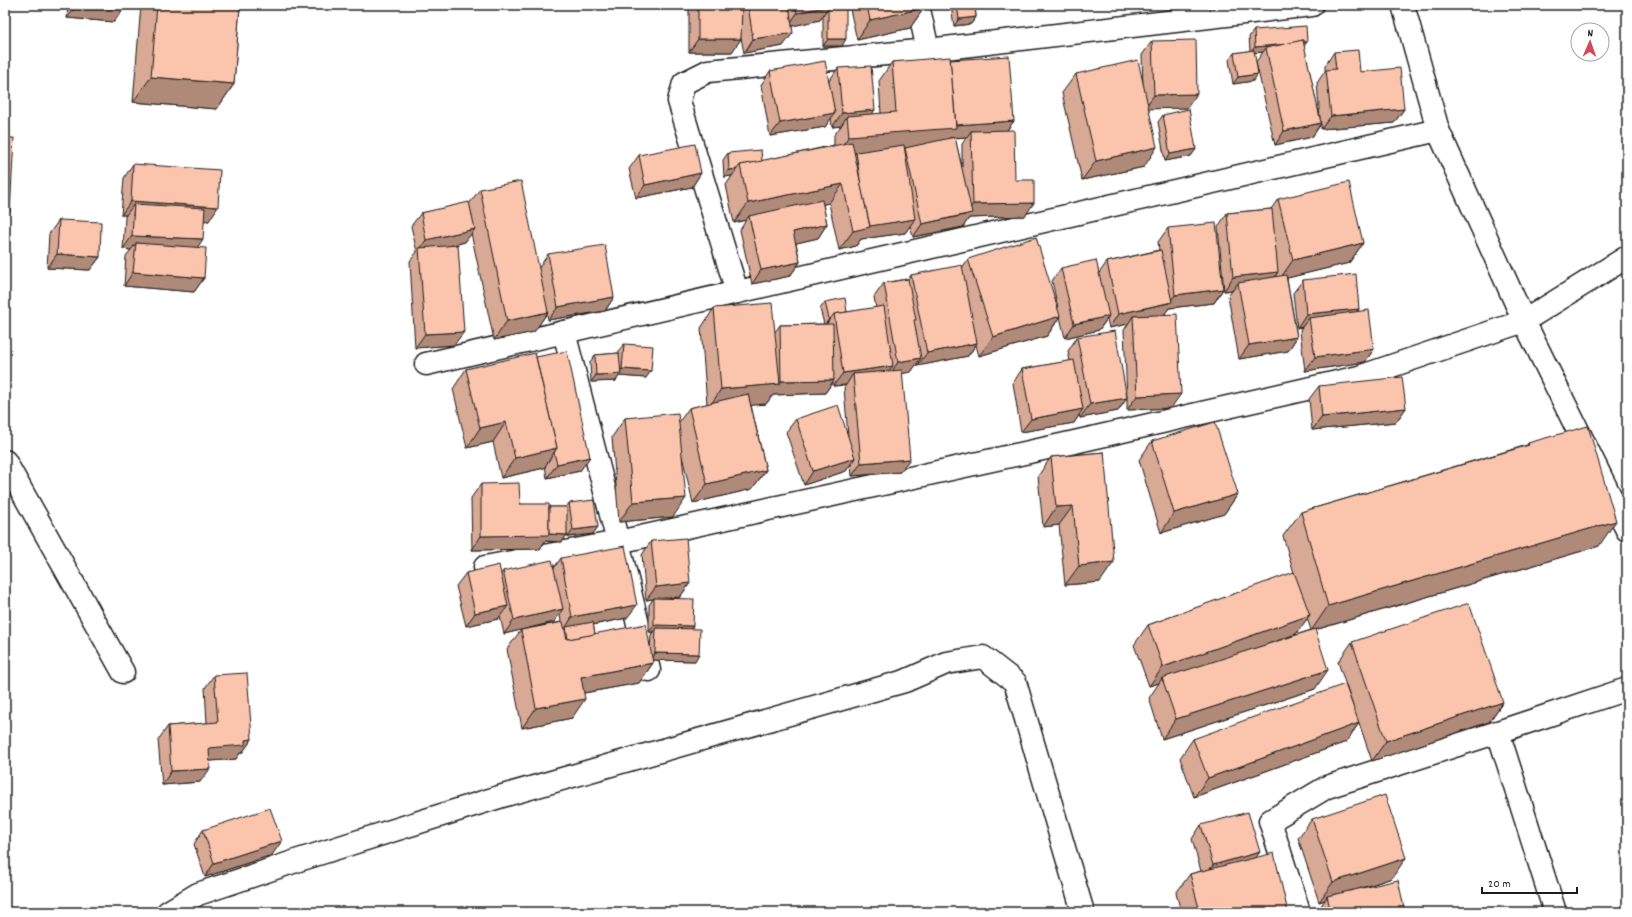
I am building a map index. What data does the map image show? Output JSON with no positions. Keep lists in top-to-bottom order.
{
  "scale_bar": "20 m",
  "north": "top"
}
